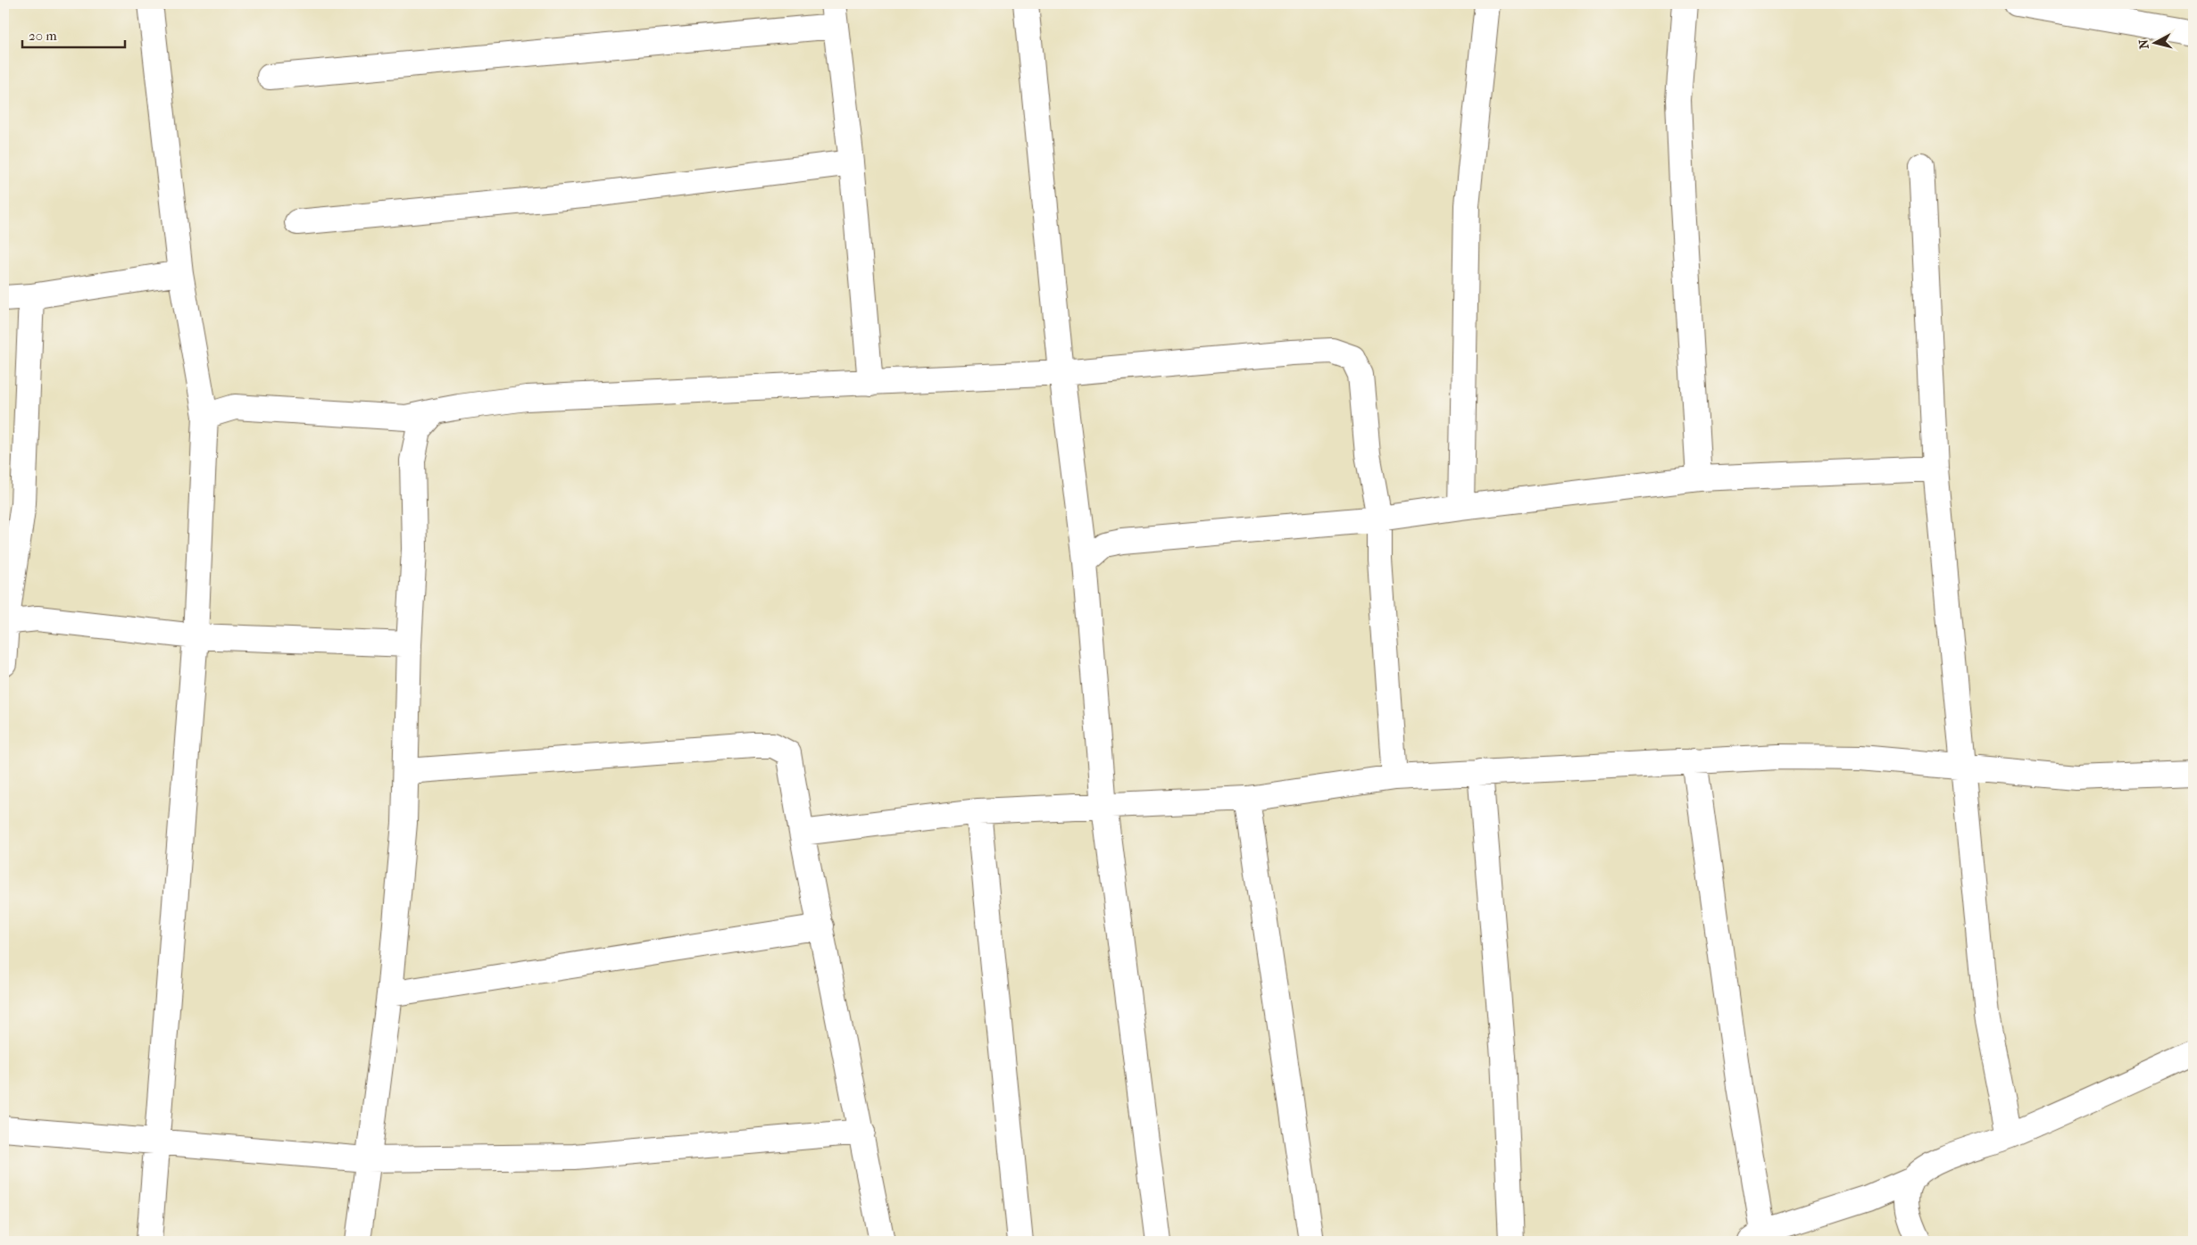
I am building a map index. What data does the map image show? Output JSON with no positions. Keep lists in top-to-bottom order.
{
  "scale_bar": "20 m",
  "north": "left"
}
